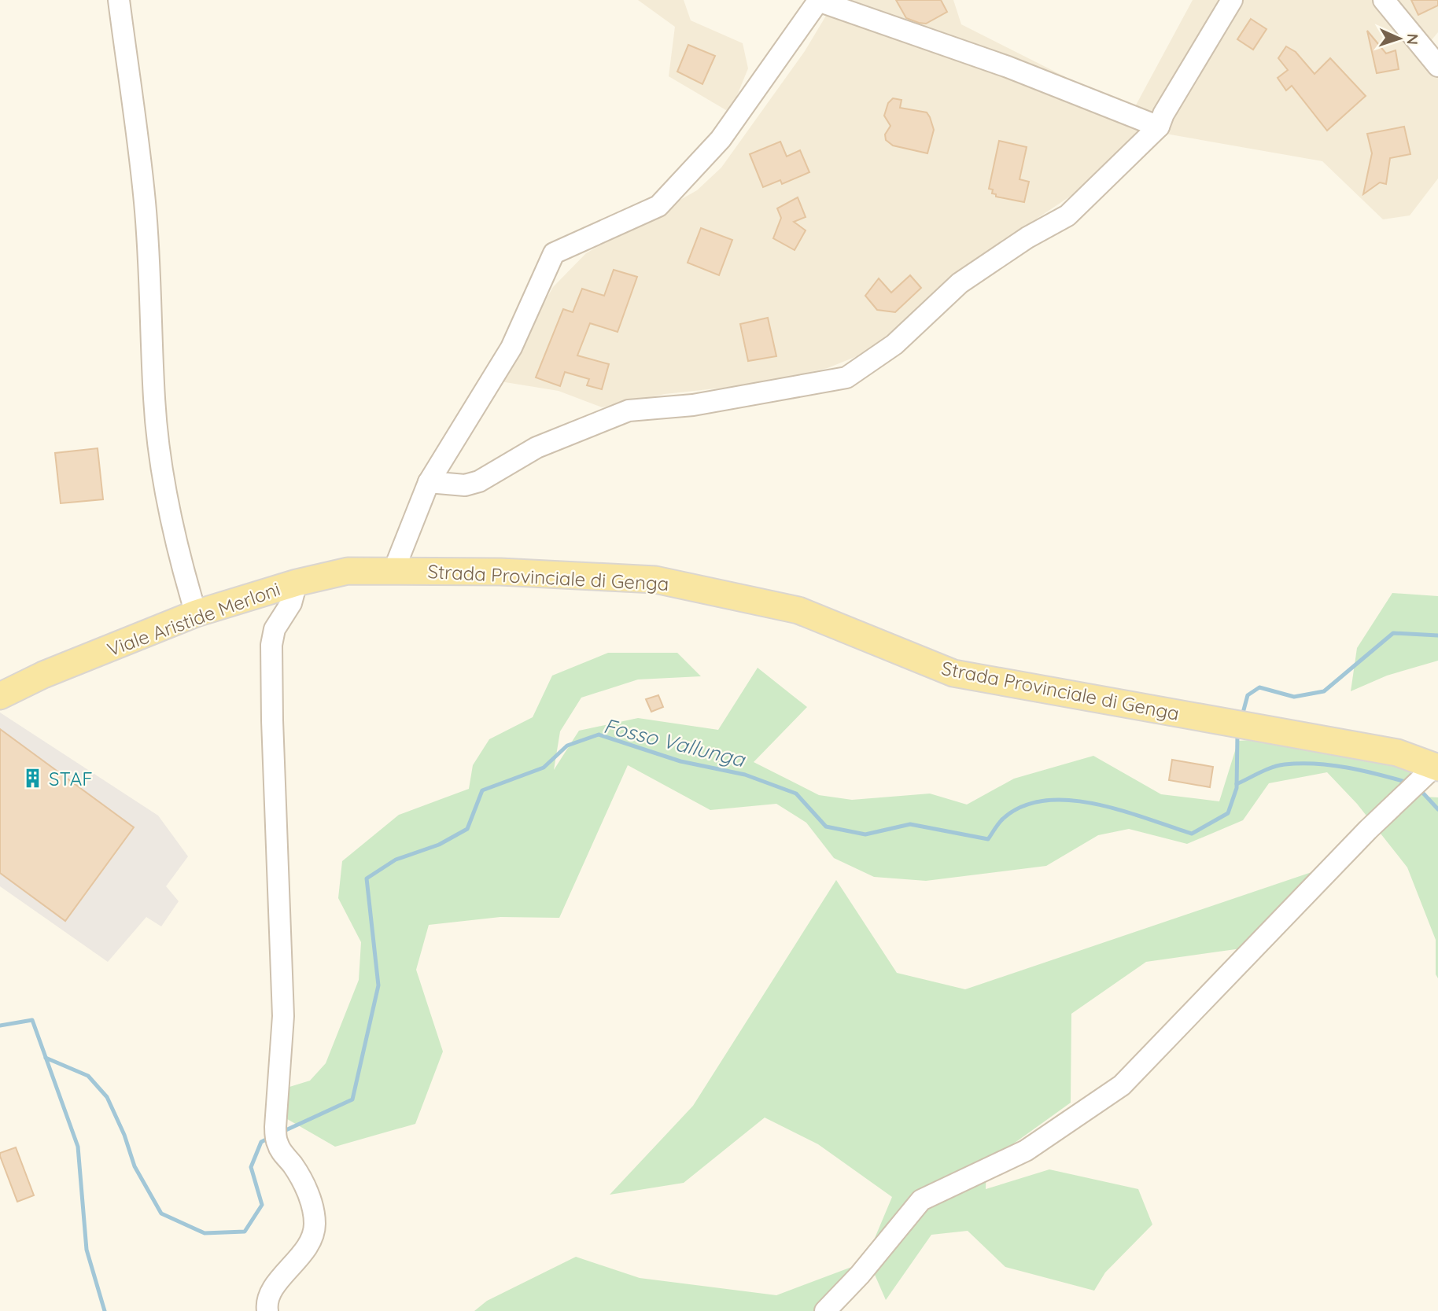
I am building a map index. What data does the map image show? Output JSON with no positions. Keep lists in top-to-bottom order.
{
  "streets": {
    "main road": ["Strada Provinciale di Genga", "Viale Aristide Merloni"]
  },
  "crossings": [
    ["Strada Provinciale di Genga", "Viale Aristide Merloni"]
  ],
  "water": ["Fosso Vallunga"],
  "places": {
    "building": ["STAF"]
  },
  "north": "right"
}
